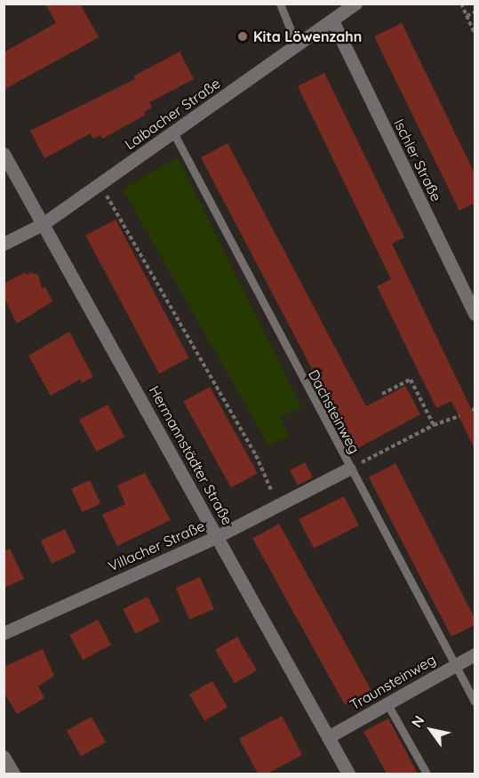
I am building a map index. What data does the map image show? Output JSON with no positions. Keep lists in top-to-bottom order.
{
  "streets": {
    "street": [
      "Laibacher Straße",
      "Ischler Straße",
      "Hermannstädter Straße",
      "Villacher Straße",
      "Traunsteinweg"
    ],
    "lane": ["Dachsteinweg"]
  },
  "crossings": [
    ["Laibacher Straße", "Ischler Straße"],
    ["Laibacher Straße", "Dachsteinweg"],
    ["Laibacher Straße", "Hermannstädter Straße"],
    ["Dachsteinweg", "Villacher Straße"],
    ["Dachsteinweg", "Traunsteinweg"],
    ["Hermannstädter Straße", "Villacher Straße"],
    ["Hermannstädter Straße", "Traunsteinweg"]
  ],
  "places": ["Kita Löwenzahn"],
  "north": "top left"
}
